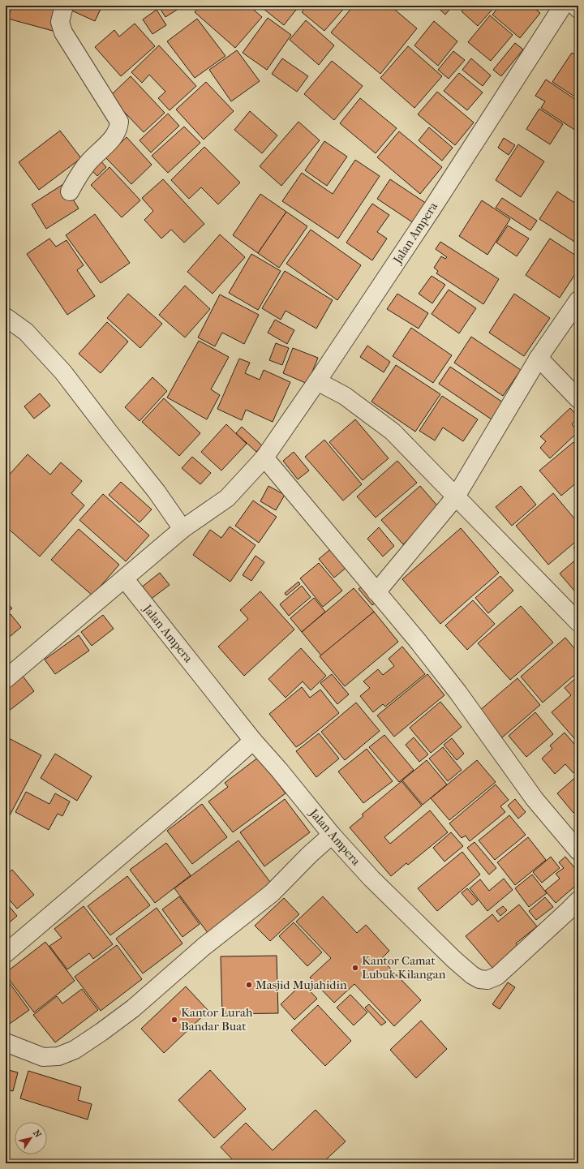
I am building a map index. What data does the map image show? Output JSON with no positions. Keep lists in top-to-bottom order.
{
  "streets": {
    "street": ["Jalan Ampera"]
  },
  "places": ["Kantor Camat Lubuk Kilangan", "Masjid Mujahidin", "Kantor Lurah Bandar Buat"],
  "north": "top right"
}
